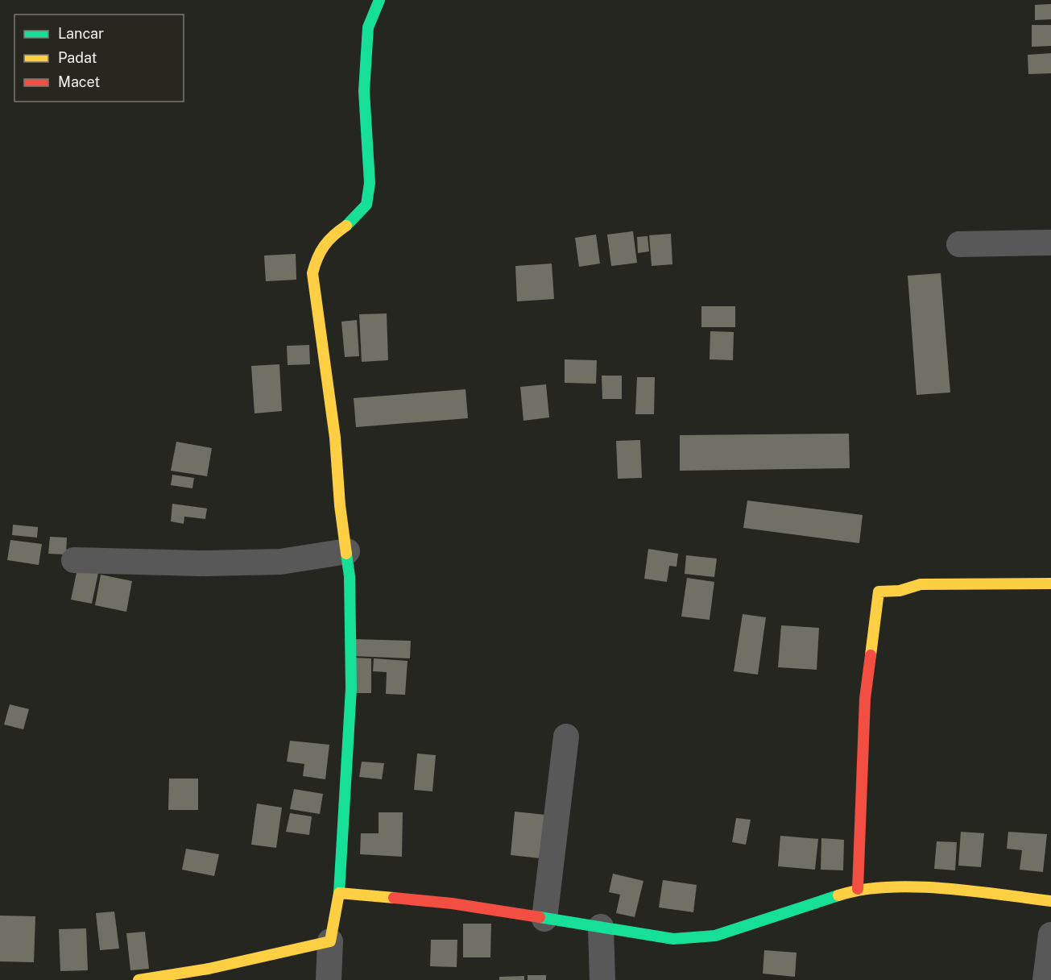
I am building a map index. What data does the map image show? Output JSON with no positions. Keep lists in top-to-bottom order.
{
  "legend": ["Lancar", "Padat", "Macet"]
}
